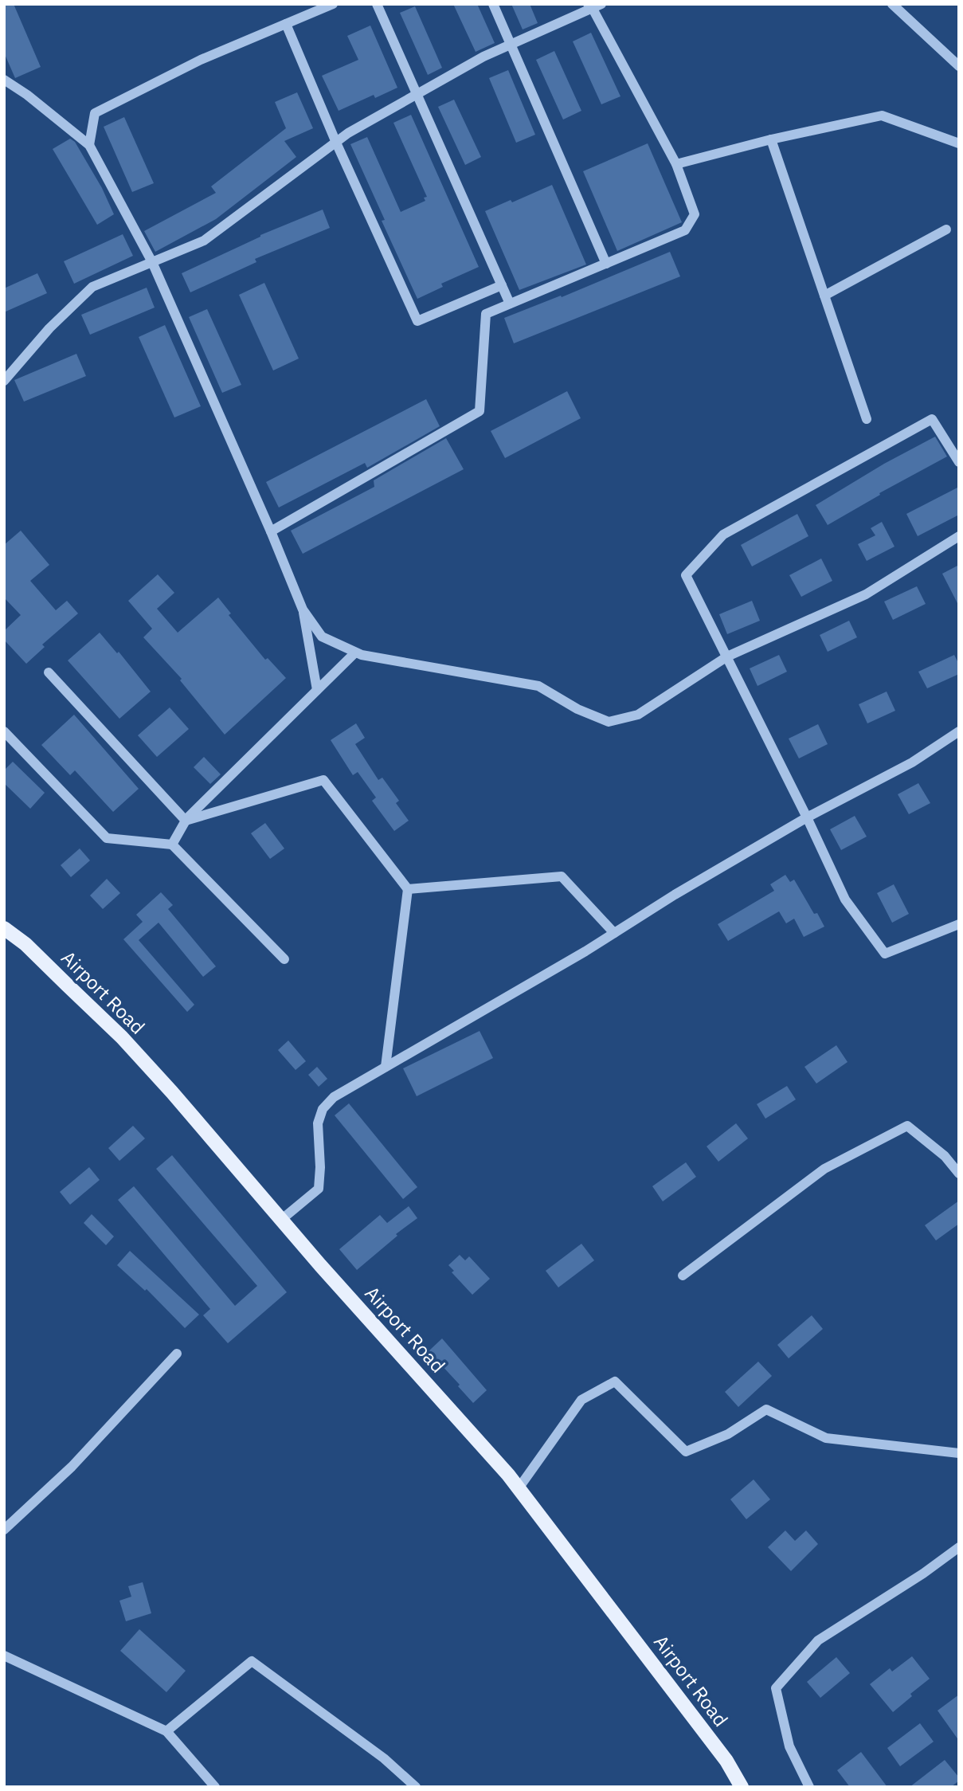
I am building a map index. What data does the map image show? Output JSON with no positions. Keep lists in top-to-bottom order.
{
  "streets": {
    "main road": ["Airport Road"]
  }
}
